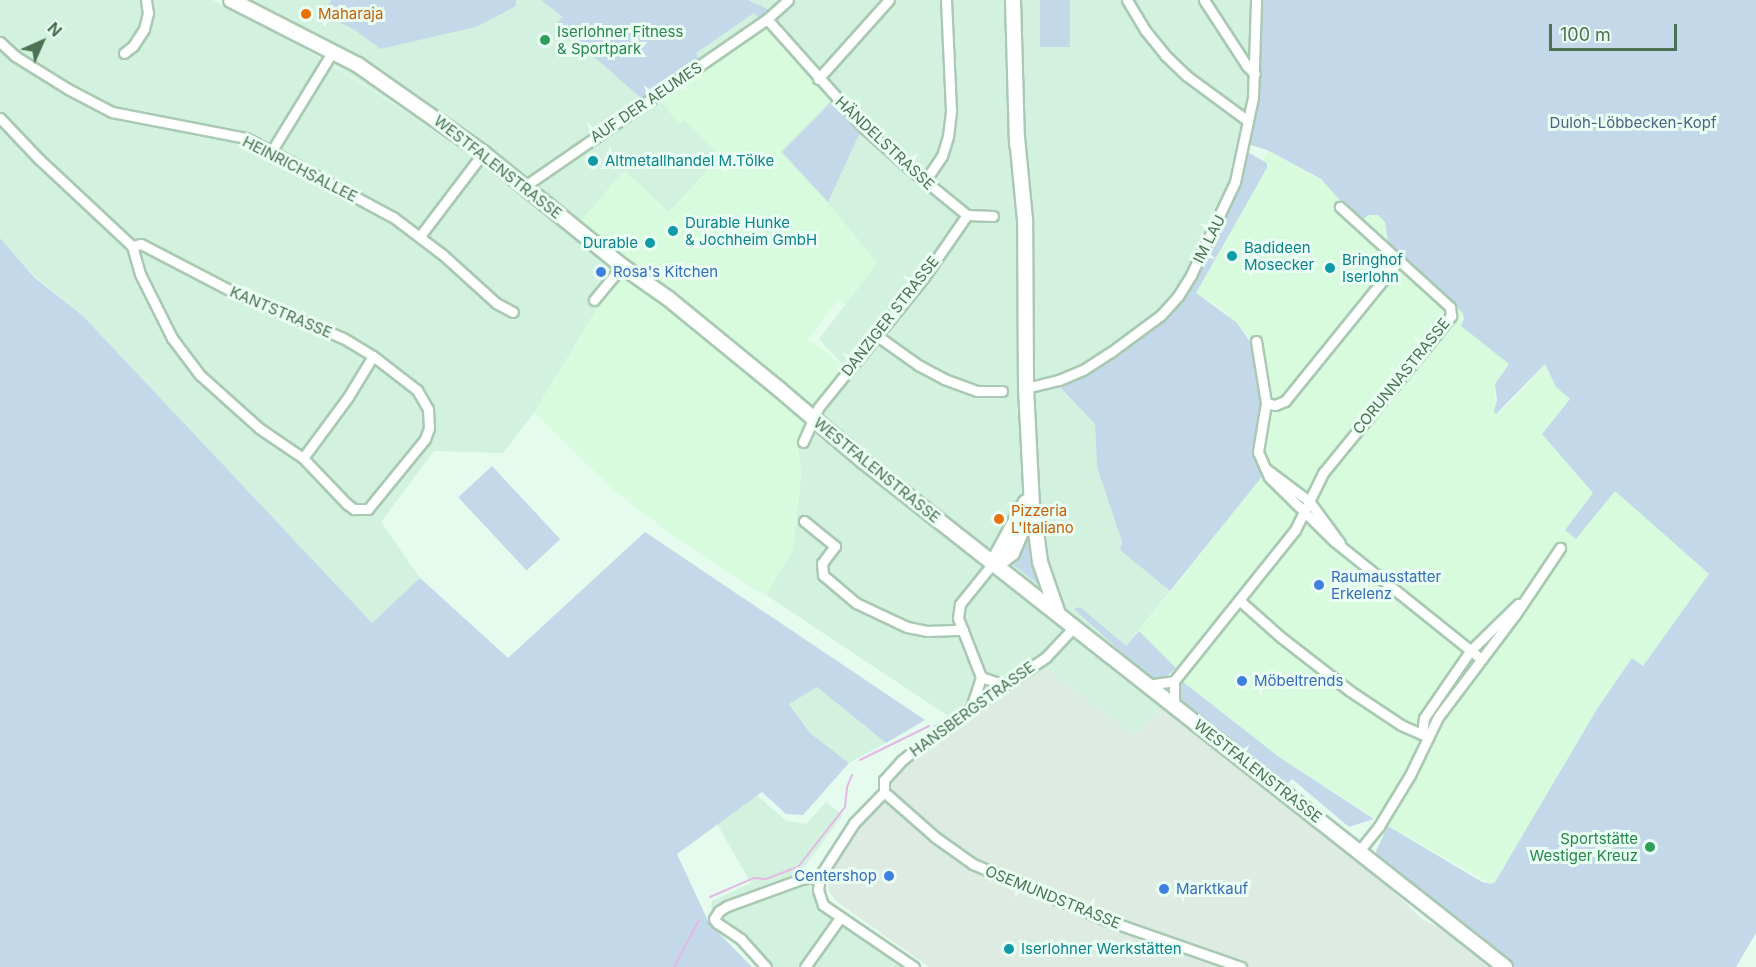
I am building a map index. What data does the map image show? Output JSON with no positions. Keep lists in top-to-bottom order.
{
  "streets": {
    "main road": ["WESTFALENSTRASSE"],
    "street": [
      "AUF DER AEUMES",
      "HÄNDELSTRASSE",
      "HEINRICHSALLEE",
      "IM LAU",
      "KANTSTRASSE",
      "DANZIGER STRASSE",
      "CORUNNASTRASSE",
      "HANSBERGSTRASSE",
      "OSEMUNDSTRASSE"
    ]
  },
  "crossings": [
    ["AUF DER AEUMES", "HÄNDELSTRASSE"],
    ["AUF DER AEUMES", "WESTFALENSTRASSE"],
    ["HÄNDELSTRASSE", "DANZIGER STRASSE"],
    ["WESTFALENSTRASSE", "DANZIGER STRASSE"],
    ["WESTFALENSTRASSE", "HANSBERGSTRASSE"],
    ["HANSBERGSTRASSE", "OSEMUNDSTRASSE"]
  ],
  "parks": ["Duloh-Löbbecken-Kopf"],
  "places": [
    "Maharaja",
    "Iserlohner Fitness & Sportpark",
    "Altmetallhandel M.Tölke",
    "Durable Hunke & Jochheim GmbH",
    "Durable",
    "Badideen Mosecker",
    "Bringhof Iserlohn",
    "Rosa's Kitchen",
    "Pizzeria L'Italiano",
    "Raumausstatter Erkelenz",
    "Möbeltrends",
    "Sportstätte Westiger Kreuz",
    "Centershop",
    "Marktkauf",
    "Iserlohner Werkstätten"
  ],
  "scale_bar": "100 m",
  "north": "top right"
}
